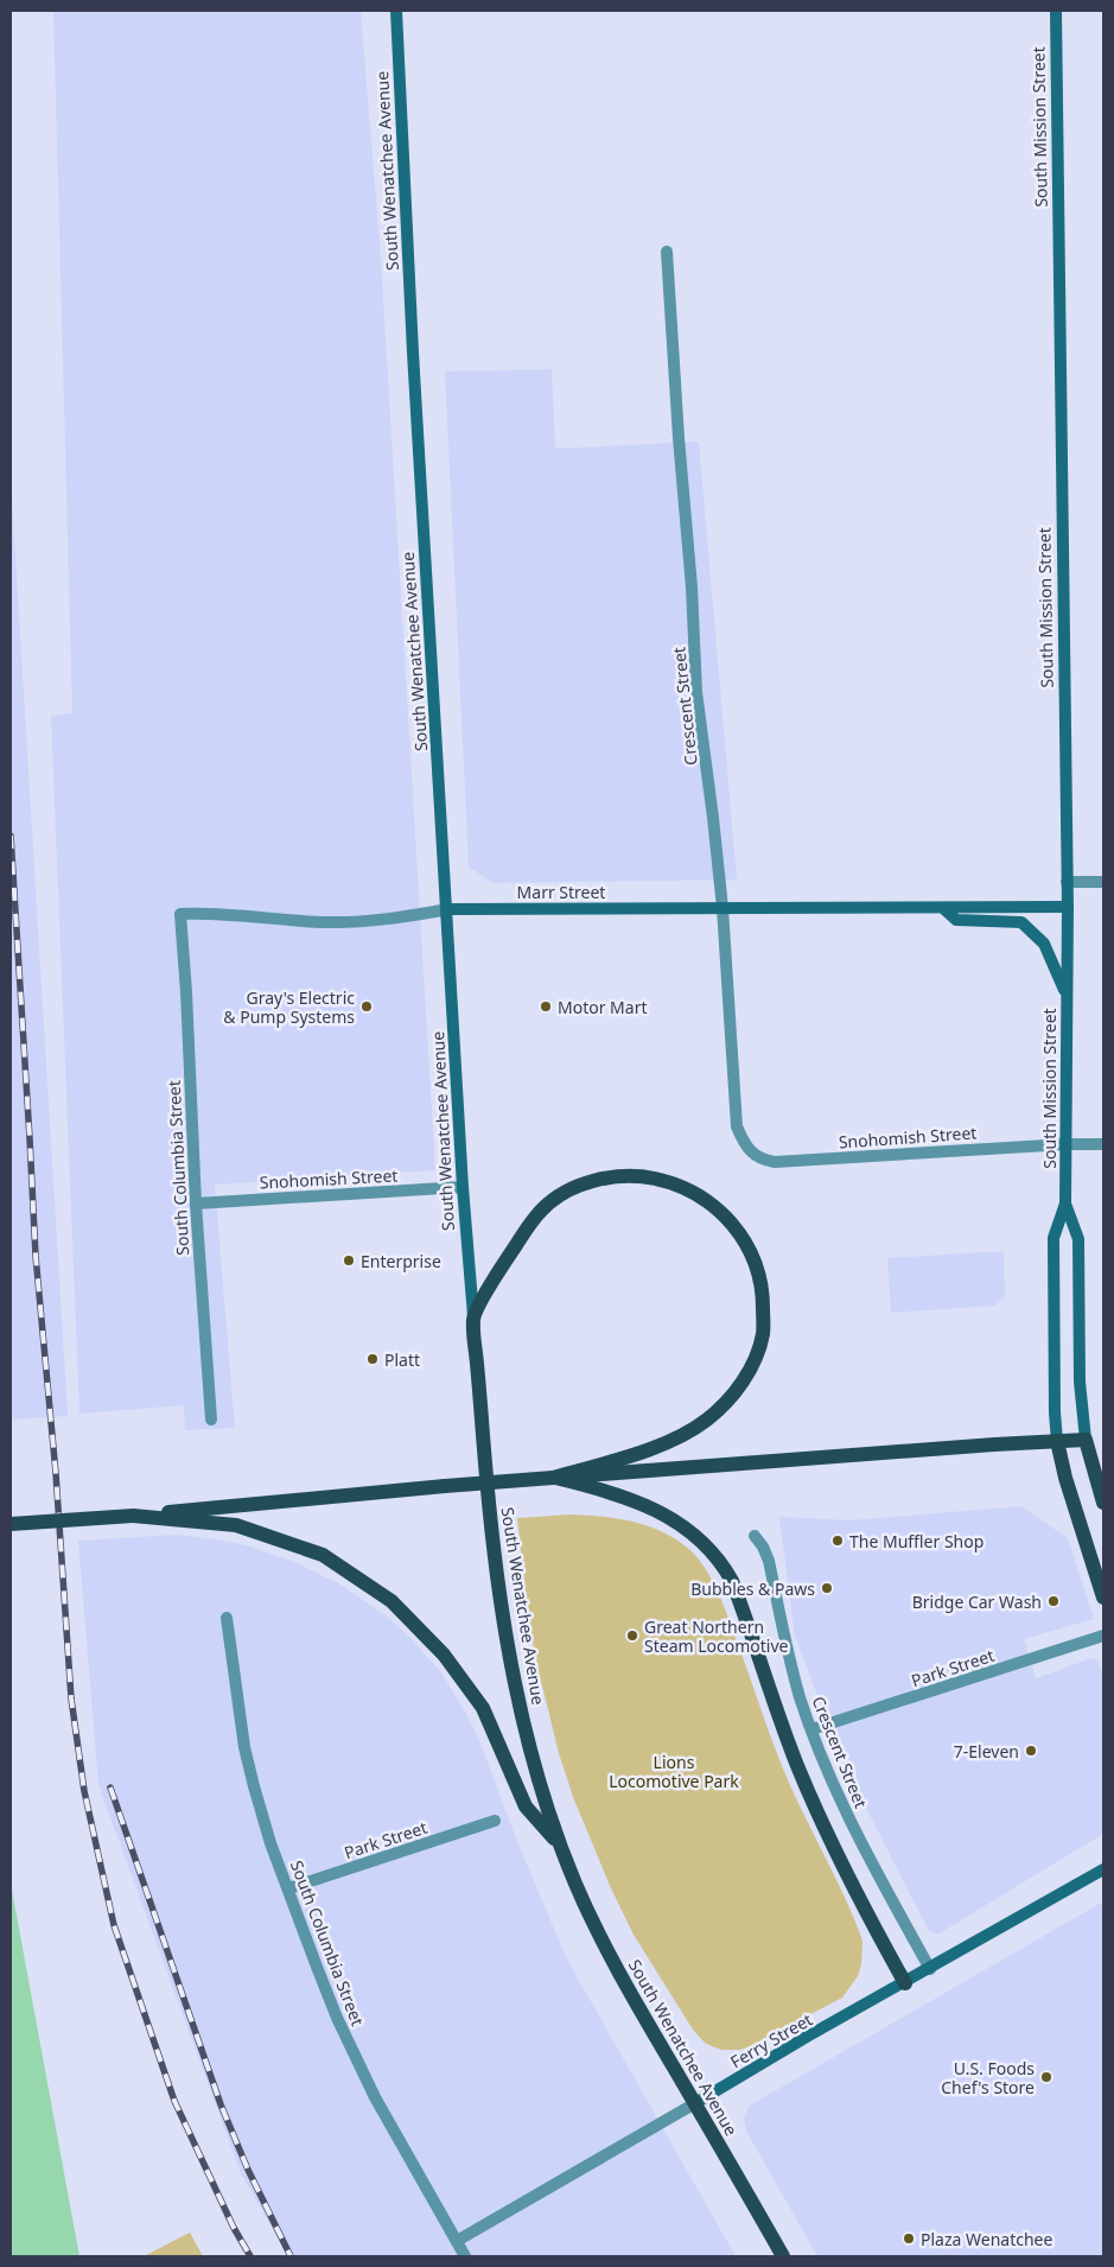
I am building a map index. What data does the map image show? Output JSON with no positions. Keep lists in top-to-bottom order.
{
  "streets": {
    "main road": [
      "South Mission Street",
      "South Wenatchee Avenue",
      "Marr Street",
      "Ferry Street"
    ],
    "street": [
      "Crescent Street",
      "Snohomish Street",
      "South Columbia Street",
      "Park Street"
    ]
  },
  "crossings": [
    ["South Mission Street", "Marr Street"],
    ["South Mission Street", "Snohomish Street"],
    ["South Wenatchee Avenue", "Marr Street"],
    ["South Wenatchee Avenue", "Snohomish Street"],
    ["South Wenatchee Avenue", "Ferry Street"],
    ["Crescent Street", "Marr Street"],
    ["Crescent Street", "Snohomish Street"],
    ["Crescent Street", "Park Street"],
    ["Crescent Street", "Ferry Street"],
    ["Marr Street", "South Columbia Street"],
    ["Snohomish Street", "South Columbia Street"],
    ["South Columbia Street", "Park Street"],
    ["South Columbia Street", "Ferry Street"]
  ],
  "parks": ["Lions Locomotive Park"],
  "places": [
    "Gray's Electric & Pump Systems",
    "Motor Mart",
    "Enterprise",
    "Platt",
    "The Muffler Shop",
    "Bubbles & Paws",
    "Bridge Car Wash",
    "Great Northern Steam Locomotive",
    "7-Eleven",
    "U.S. Foods Chef's Store",
    "Plaza Wenatchee"
  ]
}
